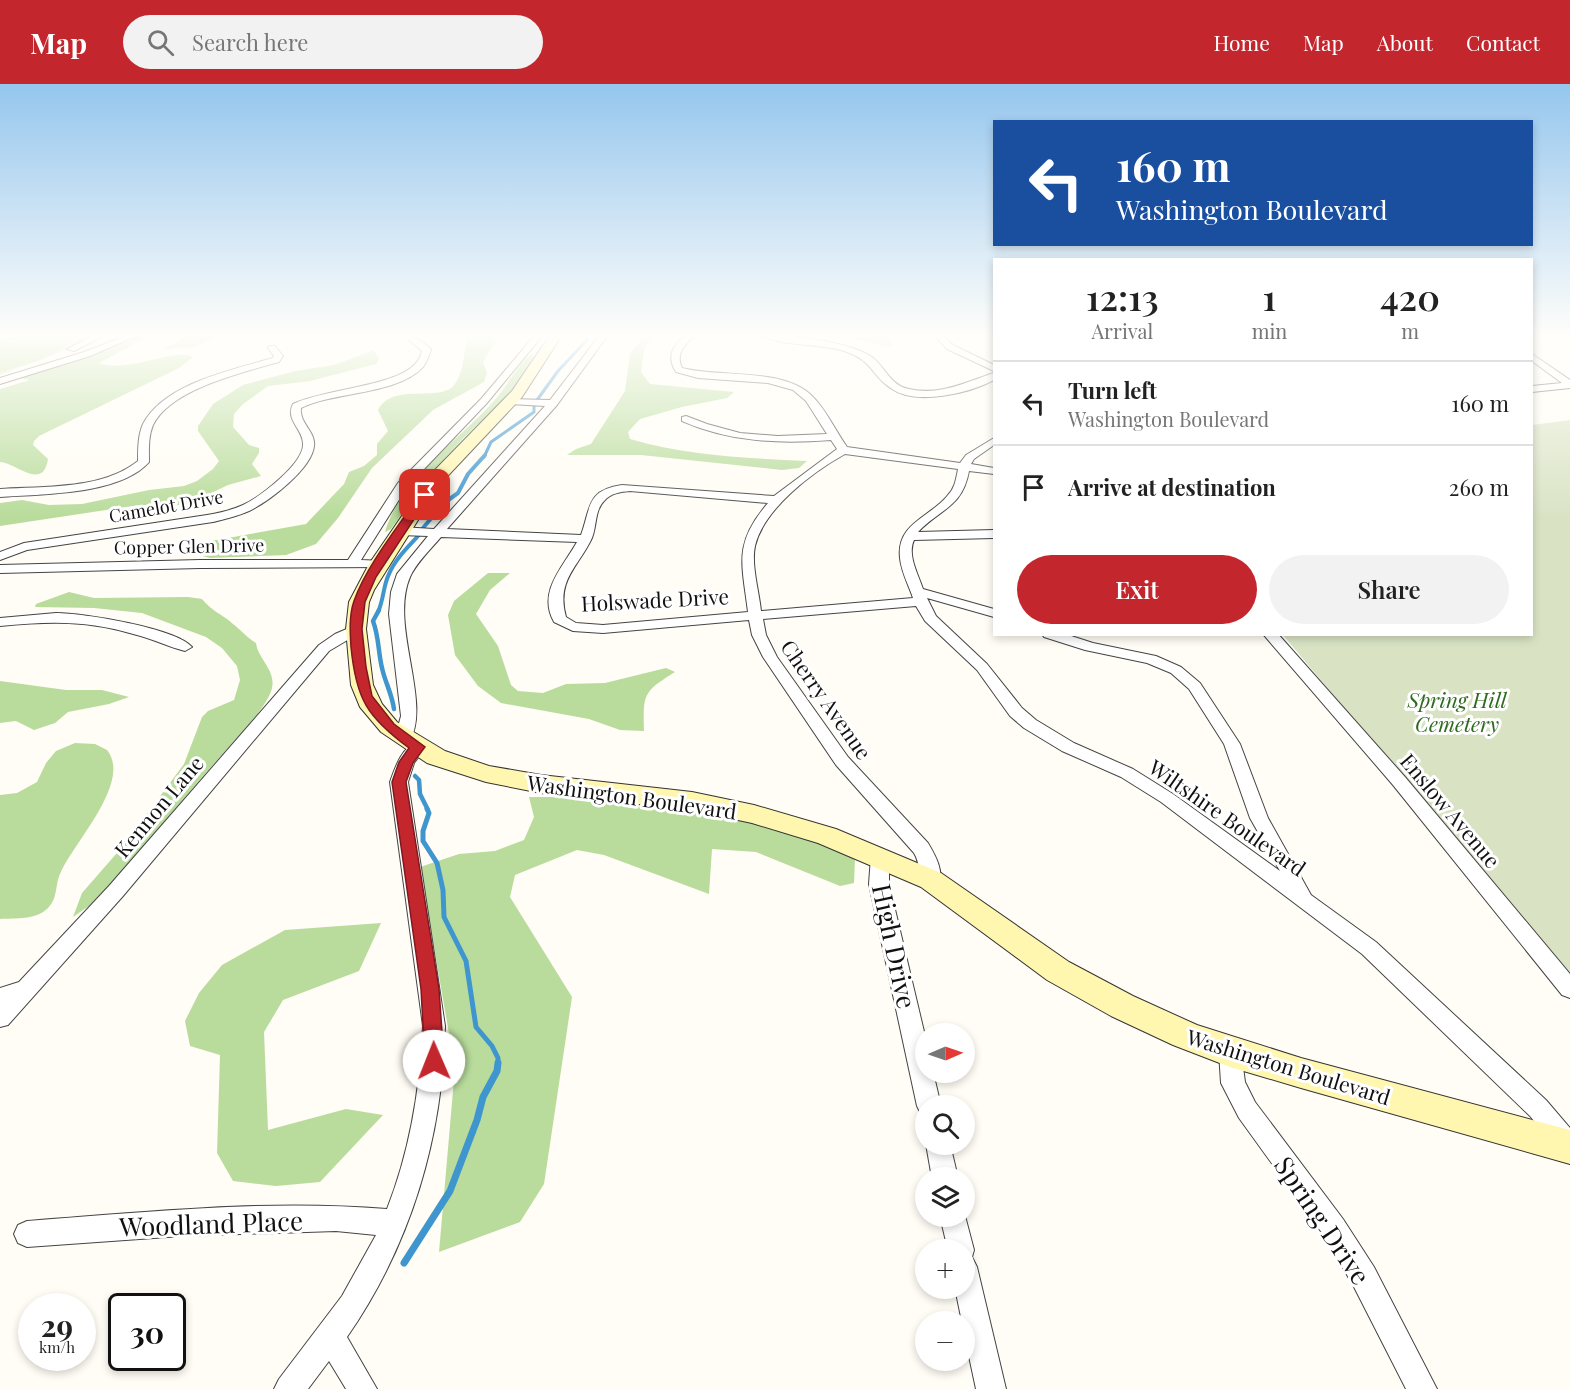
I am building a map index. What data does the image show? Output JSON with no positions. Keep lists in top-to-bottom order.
{
  "streets": {
    "street": [
      "Camelot Drive",
      "Copper Glen Drive",
      "Holswade Drive",
      "Cherry Avenue",
      "Washington Boulevard",
      "Kennon Lane",
      "Enslow Avenue",
      "Wiltshire Boulevard",
      "High Drive",
      "Spring Drive",
      "Woodland Place"
    ]
  },
  "crossings": [
    ["Copper Glen Drive", "Washington Boulevard"],
    ["Holswade Drive", "Cherry Avenue"],
    ["Holswade Drive", "Wiltshire Boulevard"],
    ["Cherry Avenue", "Washington Boulevard"],
    ["Washington Boulevard", "Kennon Lane"],
    ["Washington Boulevard", "Wiltshire Boulevard"],
    ["Washington Boulevard", "High Drive"],
    ["Washington Boulevard", "Spring Drive"]
  ],
  "parks": ["Spring Hill Cemetery"],
  "north": "right",
  "page": {
    "header": "Map",
    "search": "Search here",
    "nav": [
      "Home",
      "Map",
      "About",
      "Contact"
    ],
    "turn": ["160 m", "Washington Boulevard"],
    "eta": [
      "12:13",
      "Arrival",
      "1",
      "min",
      "420",
      "m"
    ],
    "list": [
      {
        "name": "Turn left",
        "note": "Washington Boulevard",
        "value": "160 m"
      },
      {
        "name": "Arrive at destination",
        "value": "260 m"
      }
    ],
    "buttons": ["Exit", "Share"],
    "map_buttons": ["+", "−"],
    "speed": "29 km/h",
    "limit": "30"
  }
}
